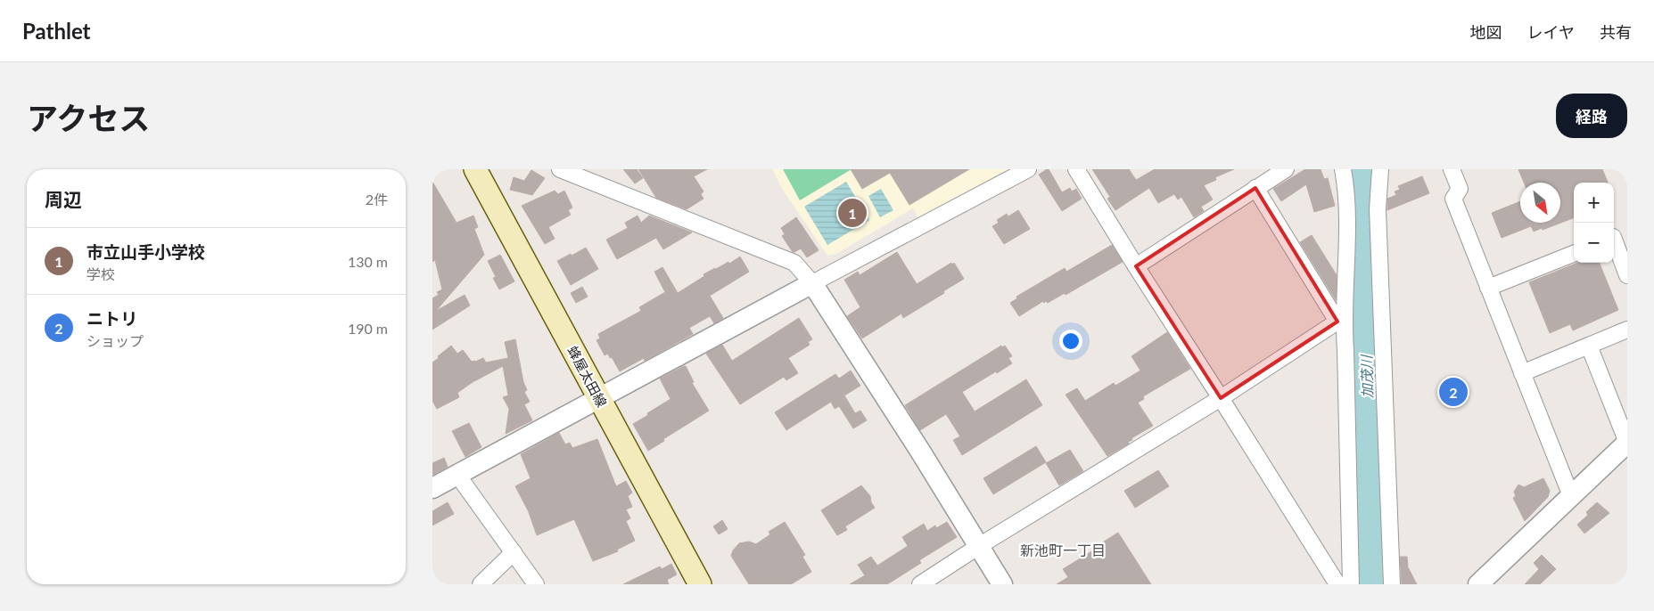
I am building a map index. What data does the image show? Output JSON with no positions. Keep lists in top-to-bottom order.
{
  "streets": {
    "main road": ["蜂屋太田線"]
  },
  "districts": ["新池町一丁目"],
  "water": ["加茂川"],
  "north": "bottom right",
  "page": {
    "header": "Pathlet",
    "nav": ["地図", "レイヤ", "共有"],
    "title": "アクセス",
    "buttons": "経路",
    "heading": ["周辺", "2件"],
    "map_buttons": ["+", "−"],
    "pins": ["1", "2"],
    "list": [
      {
        "mark": "1",
        "name": "市立山手小学校",
        "note": "学校",
        "value": "130 m"
      },
      {
        "mark": "2",
        "name": "ニトリ",
        "note": "ショップ",
        "value": "190 m"
      }
    ]
  }
}
